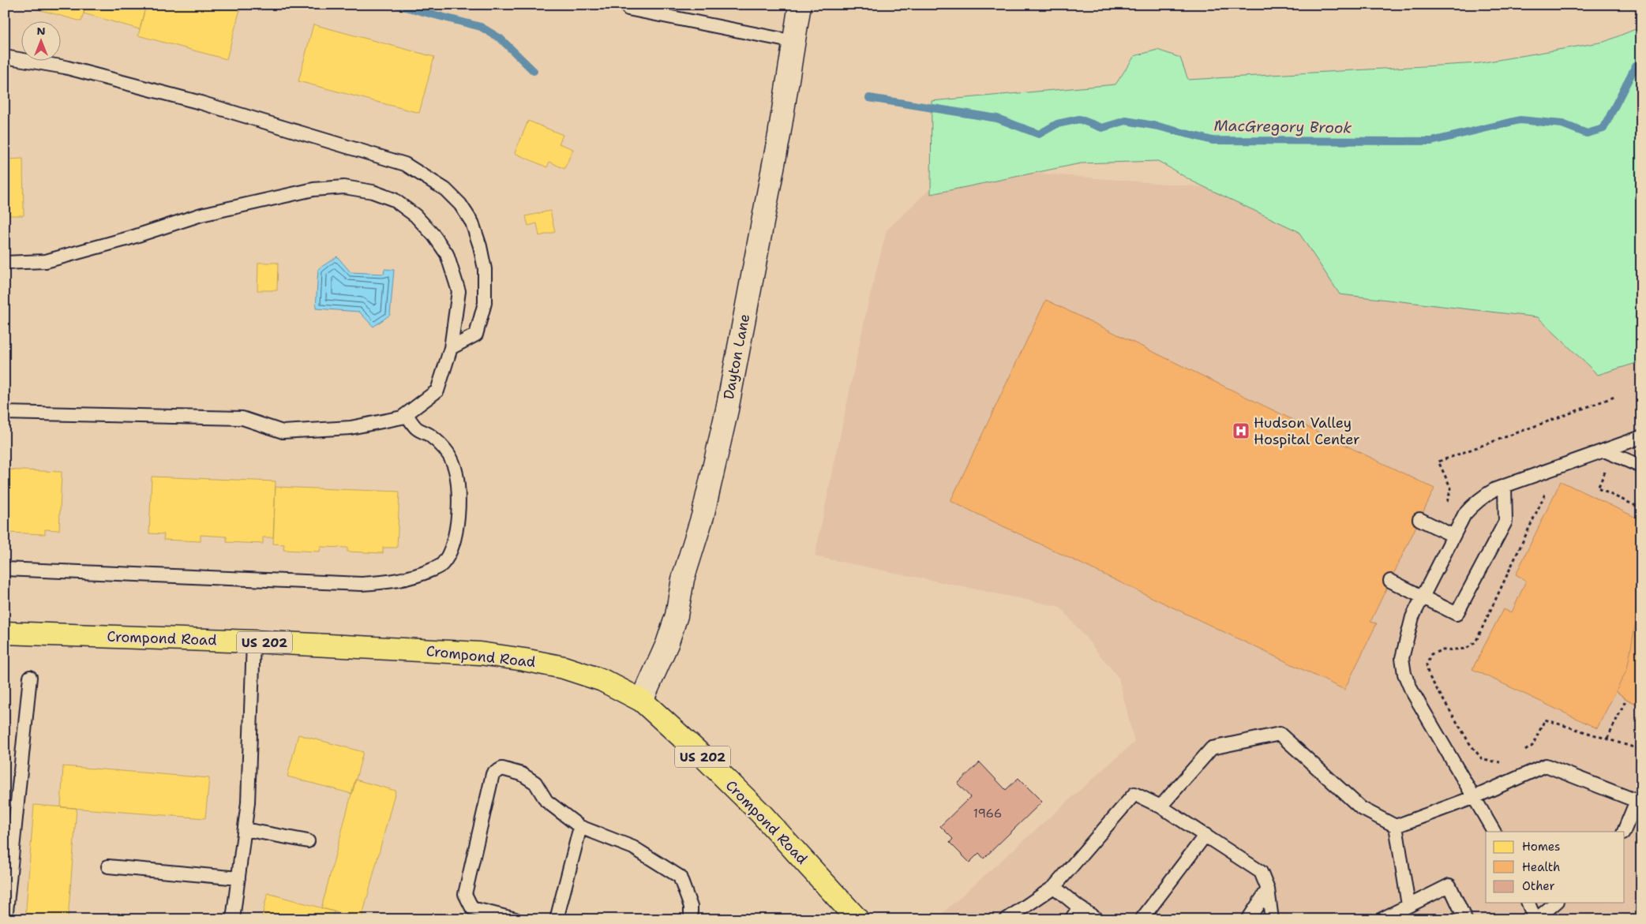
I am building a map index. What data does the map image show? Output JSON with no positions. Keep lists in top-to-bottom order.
{
  "streets": {
    "main road": ["Crompond Road", "US 202"],
    "street": ["Dayton Lane"]
  },
  "crossings": [
    ["Dayton Lane", "Crompond Road"]
  ],
  "water": ["MacGregory Brook"],
  "places": {
    "hospital": ["Hudson Valley Hospital Center"]
  },
  "house_numbers": ["1966"],
  "legend": ["Homes", "Health", "Other"],
  "north": "top"
}
